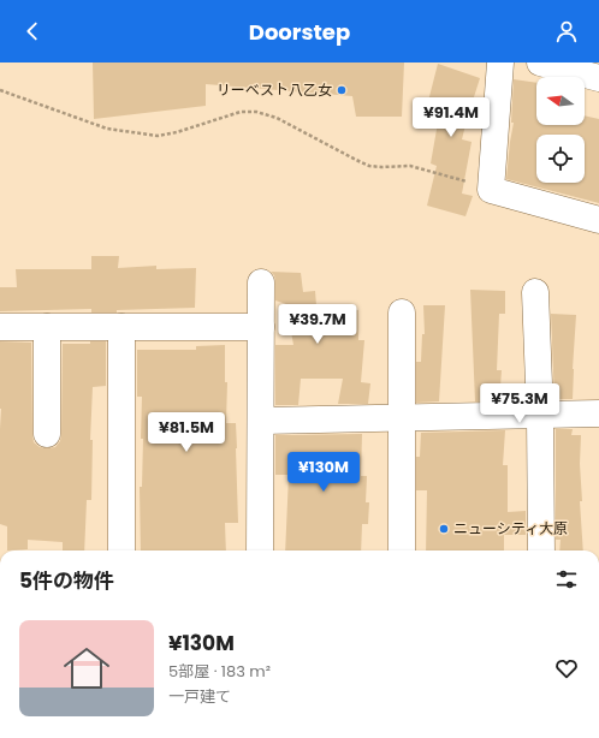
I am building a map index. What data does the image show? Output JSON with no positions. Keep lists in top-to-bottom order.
{
  "places": ["リーベスト八乙女", "ニューシティ大原"],
  "north": "left",
  "page": {
    "header": "Doorstep",
    "price": [
      "¥91.4M",
      "¥39.7M",
      "¥75.3M",
      "¥81.5M",
      "¥130M"
    ],
    "heading": "5件の物件",
    "list": [
      {
        "name": "¥130M",
        "note": "5部屋 · 183 m² · 一戸建て"
      }
    ]
  }
}
